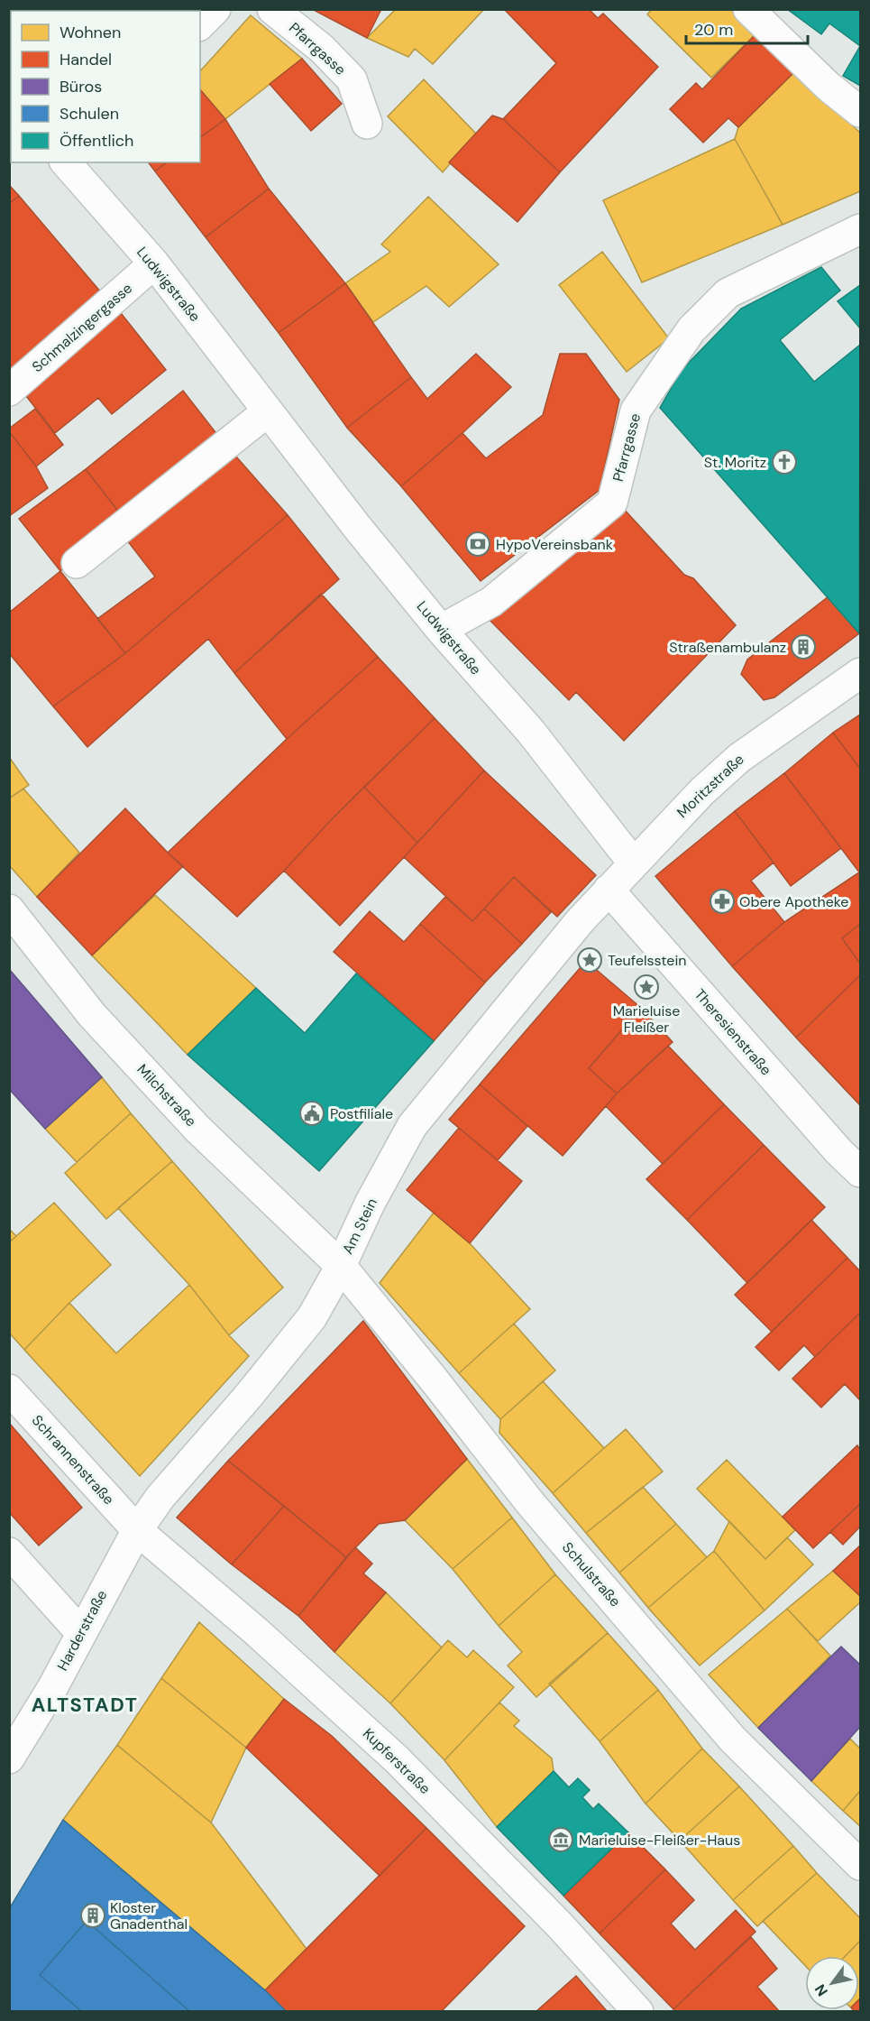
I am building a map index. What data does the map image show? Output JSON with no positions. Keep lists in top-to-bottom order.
{
  "streets": {
    "street": [
      "Pfarrgasse",
      "Ludwigstraße",
      "Schmalzingergasse",
      "Moritzstraße",
      "Theresienstraße",
      "Milchstraße",
      "Am Stein",
      "Schrannenstraße",
      "Schulstraße",
      "Harderstraße",
      "Kupferstraße"
    ]
  },
  "crossings": [
    ["Pfarrgasse", "Ludwigstraße"],
    ["Ludwigstraße", "Schmalzingergasse"],
    ["Ludwigstraße", "Moritzstraße"],
    ["Moritzstraße", "Theresienstraße"],
    ["Moritzstraße", "Am Stein"],
    ["Milchstraße", "Am Stein"],
    ["Milchstraße", "Schulstraße"],
    ["Am Stein", "Schrannenstraße"],
    ["Am Stein", "Schulstraße"],
    ["Am Stein", "Harderstraße"],
    ["Am Stein", "Kupferstraße"],
    ["Schrannenstraße", "Harderstraße"],
    ["Schrannenstraße", "Kupferstraße"],
    ["Harderstraße", "Kupferstraße"]
  ],
  "districts": ["ALTSTADT"],
  "places": {
    "church": ["St. Moritz"],
    "bank": ["HypoVereinsbank"],
    "building": ["Straßenambulanz", "Kloster Gnadenthal"],
    "pharmacy": ["Obere Apotheke"],
    "place": ["Teufelsstein", "Marieluise Fleißer"],
    "public building": ["Postfiliale"],
    "museum": ["Marieluise-Fleißer-Haus"]
  },
  "legend": [
    "Wohnen",
    "Handel",
    "Büros",
    "Schulen",
    "Öffentlich"
  ],
  "scale_bar": "20 m",
  "north": "bottom left"
}
